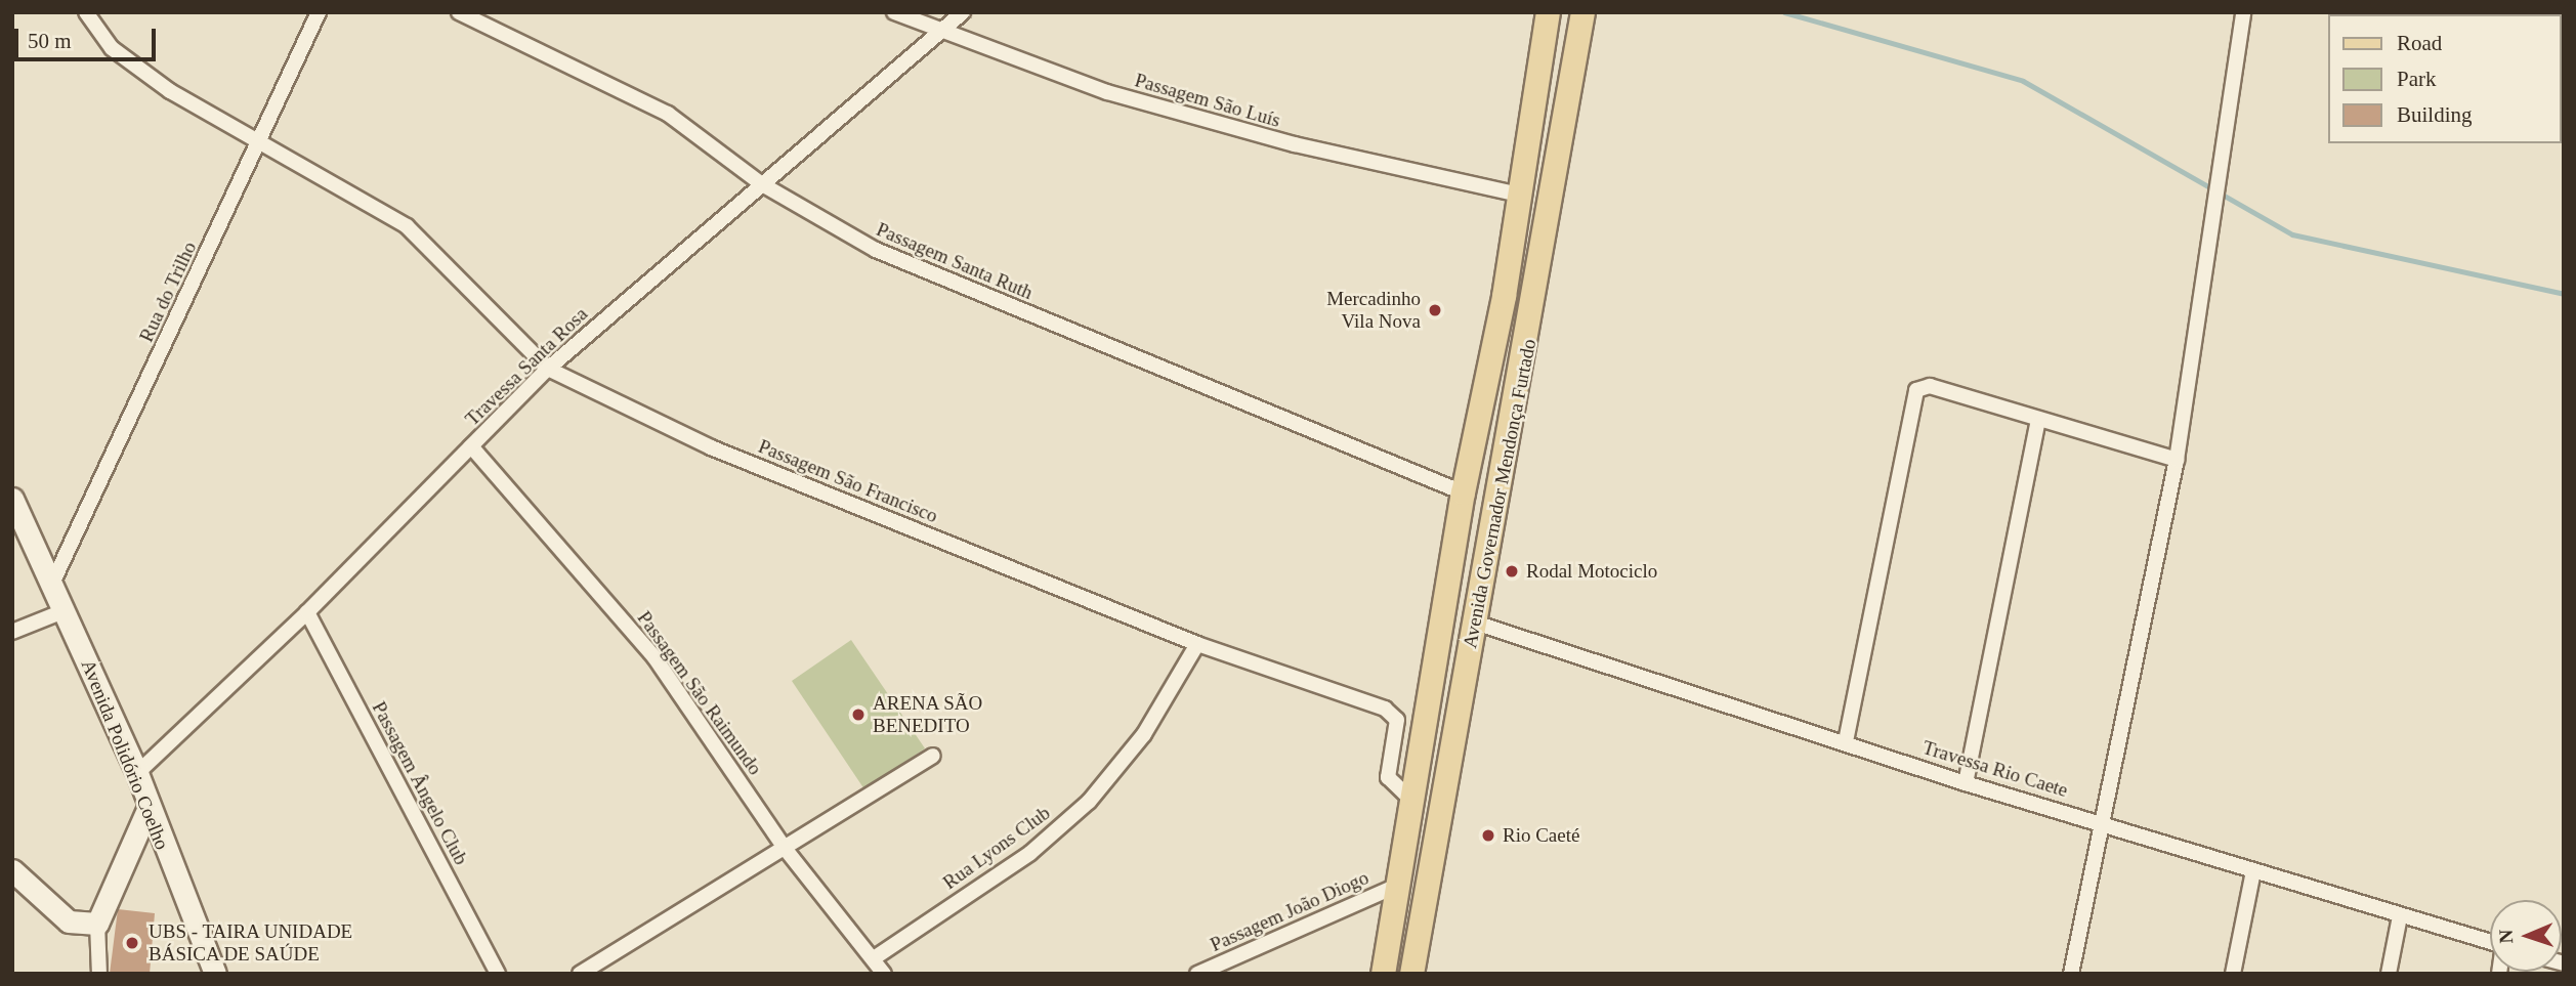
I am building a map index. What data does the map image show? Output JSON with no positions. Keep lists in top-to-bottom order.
{
  "streets": {
    "main road": ["Avenida Governador Mendonça Furtado"],
    "street": [
      "Passagem São Luís",
      "Passagem Santa Ruth",
      "Rua do Trilho",
      "Travessa Santa Rosa",
      "Passagem São Francisco",
      "Passagem São Raimundo",
      "Avenida Polidório Coelho",
      "Travessa Rio Caete",
      "Passagem Ângelo Club",
      "Rua Lyons Club",
      "Passagem João Diogo"
    ]
  },
  "crossings": [
    ["Passagem São Luís", "Travessa Santa Rosa"],
    ["Passagem São Luís", "Avenida Governador Mendonça Furtado"],
    ["Passagem Santa Ruth", "Travessa Santa Rosa"],
    ["Passagem Santa Ruth", "Avenida Governador Mendonça Furtado"],
    ["Rua do Trilho", "Passagem São Francisco"],
    ["Rua do Trilho", "Avenida Polidório Coelho"],
    ["Travessa Santa Rosa", "Passagem São Francisco"],
    ["Travessa Santa Rosa", "Passagem São Raimundo"],
    ["Travessa Santa Rosa", "Avenida Polidório Coelho"],
    ["Travessa Santa Rosa", "Passagem Ângelo Club"],
    ["Passagem São Francisco", "Avenida Governador Mendonça Furtado"],
    ["Passagem São Francisco", "Rua Lyons Club"],
    ["Avenida Governador Mendonça Furtado", "Travessa Rio Caete"],
    ["Avenida Governador Mendonça Furtado", "Passagem João Diogo"],
    ["Passagem São Raimundo", "Rua Lyons Club"]
  ],
  "places": [
    "Mercadinho Vila Nova",
    "Rodal Motociclo",
    "ARENA SÃO BENEDITO",
    "Rio Caeté",
    "UBS - TAIRA UNIDADE BÁSICA DE SAÚDE"
  ],
  "legend": ["Road", "Park", "Building"],
  "scale_bar": "50 m",
  "north": "left"
}
